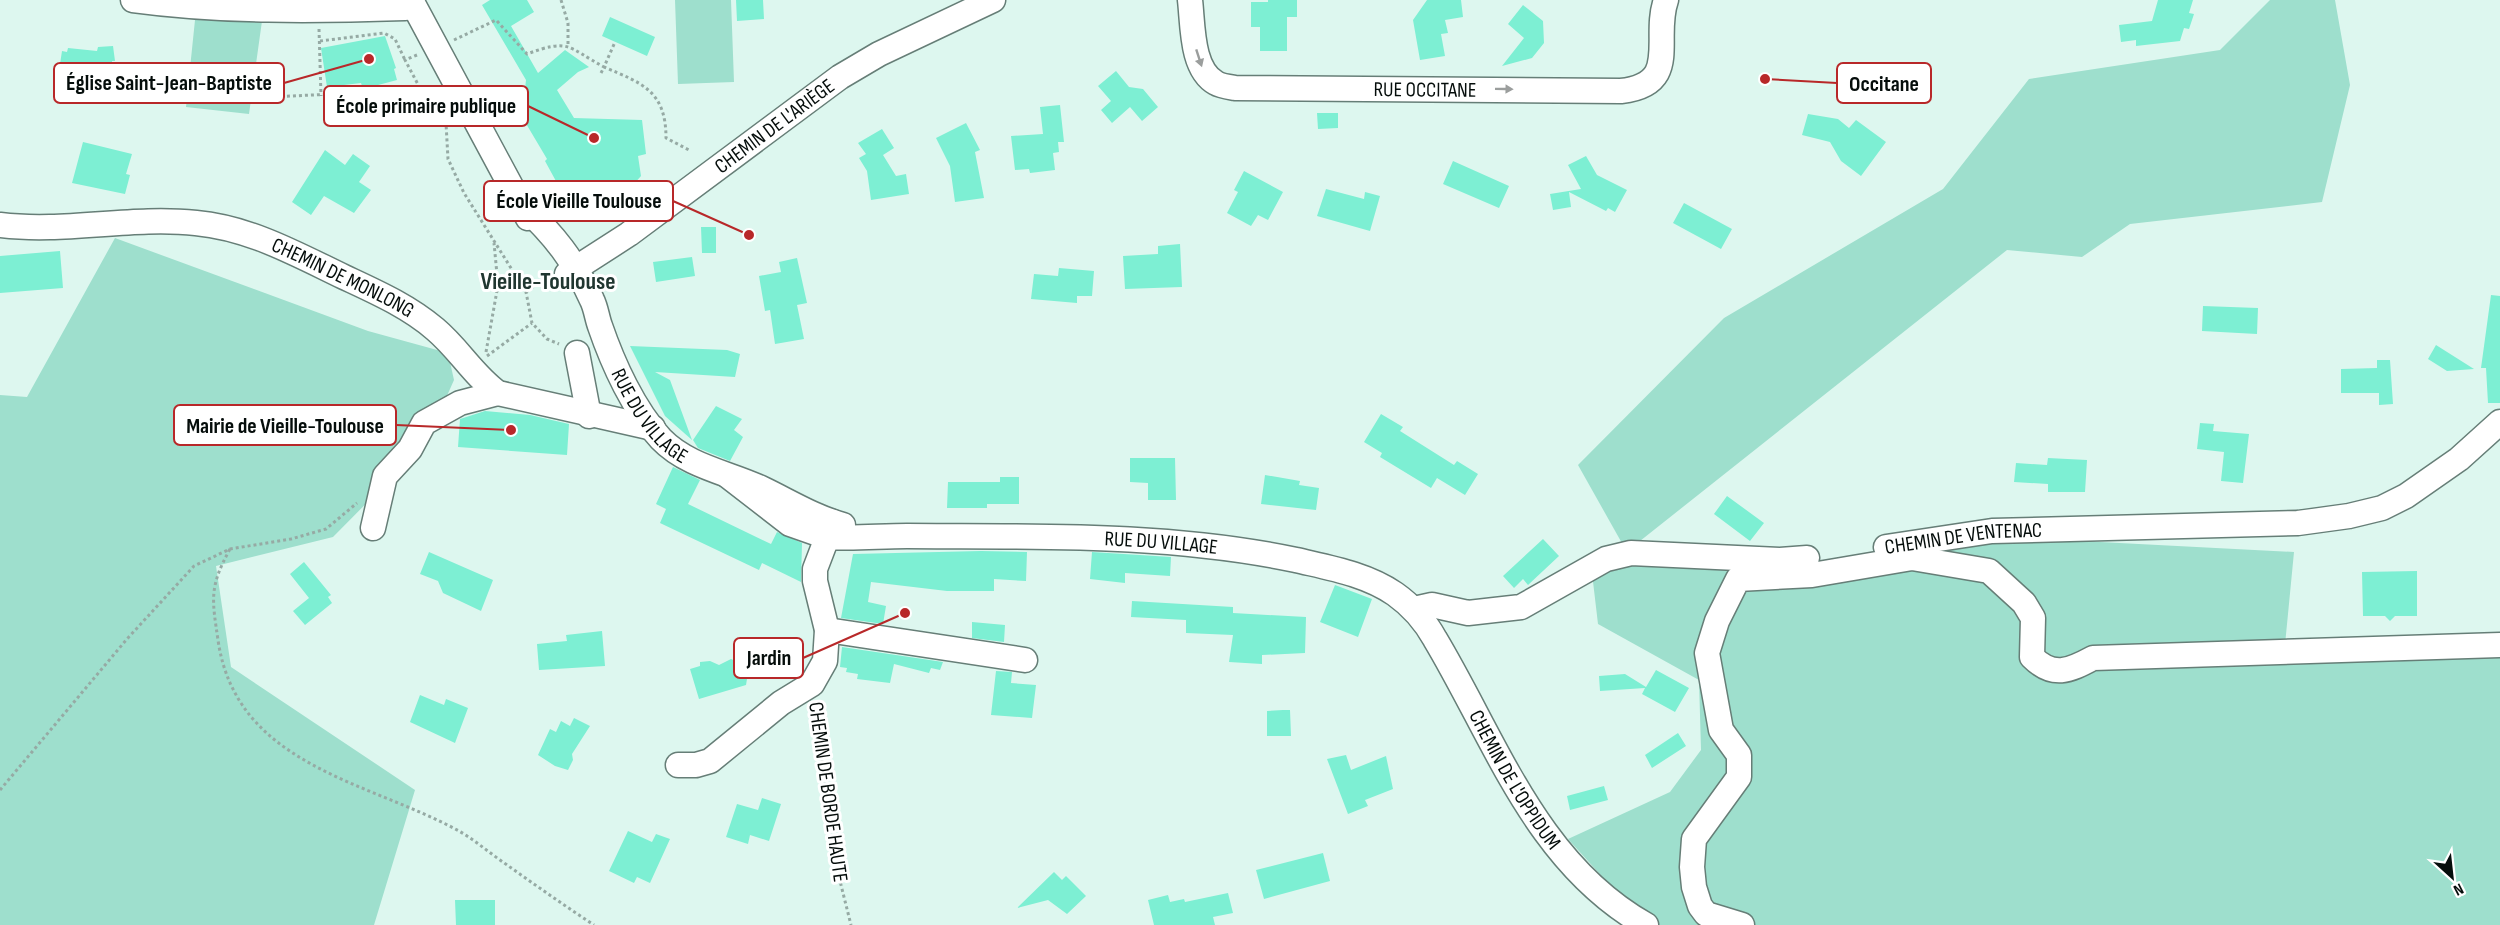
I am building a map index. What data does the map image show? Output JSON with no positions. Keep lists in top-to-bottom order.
{
  "streets": {
    "street": [
      "RUE OCCITANE",
      "CHEMIN DE L'ARIÈGE",
      "CHEMIN DE MONLONG",
      "RUE DU VILLAGE",
      "CHEMIN DE VENTENAC",
      "CHEMIN DE L'OPPIDUM",
      "CHEMIN DE BORDE HAUTE"
    ]
  },
  "crossings": [
    ["CHEMIN DE L'ARIÈGE", "RUE DU VILLAGE"],
    ["CHEMIN DE MONLONG", "RUE DU VILLAGE"],
    ["RUE DU VILLAGE", "CHEMIN DE VENTENAC"],
    ["RUE DU VILLAGE", "CHEMIN DE L'OPPIDUM"],
    ["RUE DU VILLAGE", "CHEMIN DE BORDE HAUTE"],
    ["CHEMIN DE VENTENAC", "CHEMIN DE L'OPPIDUM"]
  ],
  "districts": ["Vieille-Toulouse"],
  "places": [
    "Église Saint-Jean-Baptiste",
    "Occitane",
    "École primaire publique",
    "École Vieille Toulouse",
    "Mairie de Vieille-Toulouse",
    "Jardin"
  ],
  "north": "bottom right"
}
